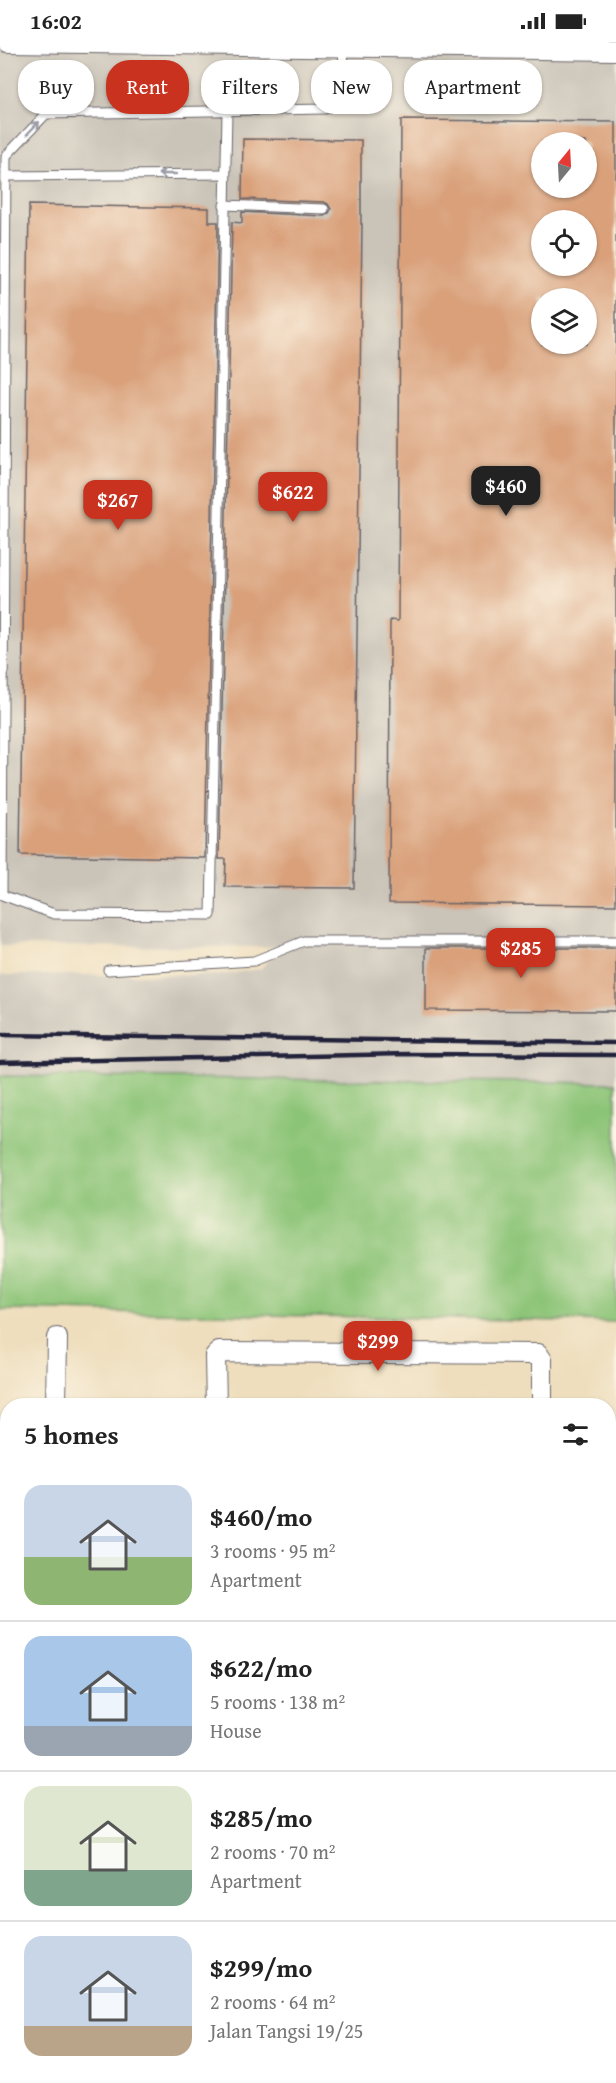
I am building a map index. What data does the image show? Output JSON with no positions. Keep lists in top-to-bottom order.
{
  "north": "top",
  "page": {
    "status": "16:02",
    "chip": [
      "Buy",
      "Rent",
      "Filters",
      "New",
      "Apartment"
    ],
    "price": [
      "$460",
      "$622",
      "$267",
      "$285",
      "$299"
    ],
    "heading": "5 homes",
    "list": [
      {
        "name": "$460/mo",
        "note": "3 rooms · 95 m² · Apartment"
      },
      {
        "name": "$622/mo",
        "note": "5 rooms · 138 m² · House"
      },
      {
        "name": "$285/mo",
        "note": "2 rooms · 70 m² · Apartment"
      },
      {
        "name": "$299/mo",
        "note": "2 rooms · 64 m² · Jalan Tangsi 19/25"
      }
    ]
  }
}
